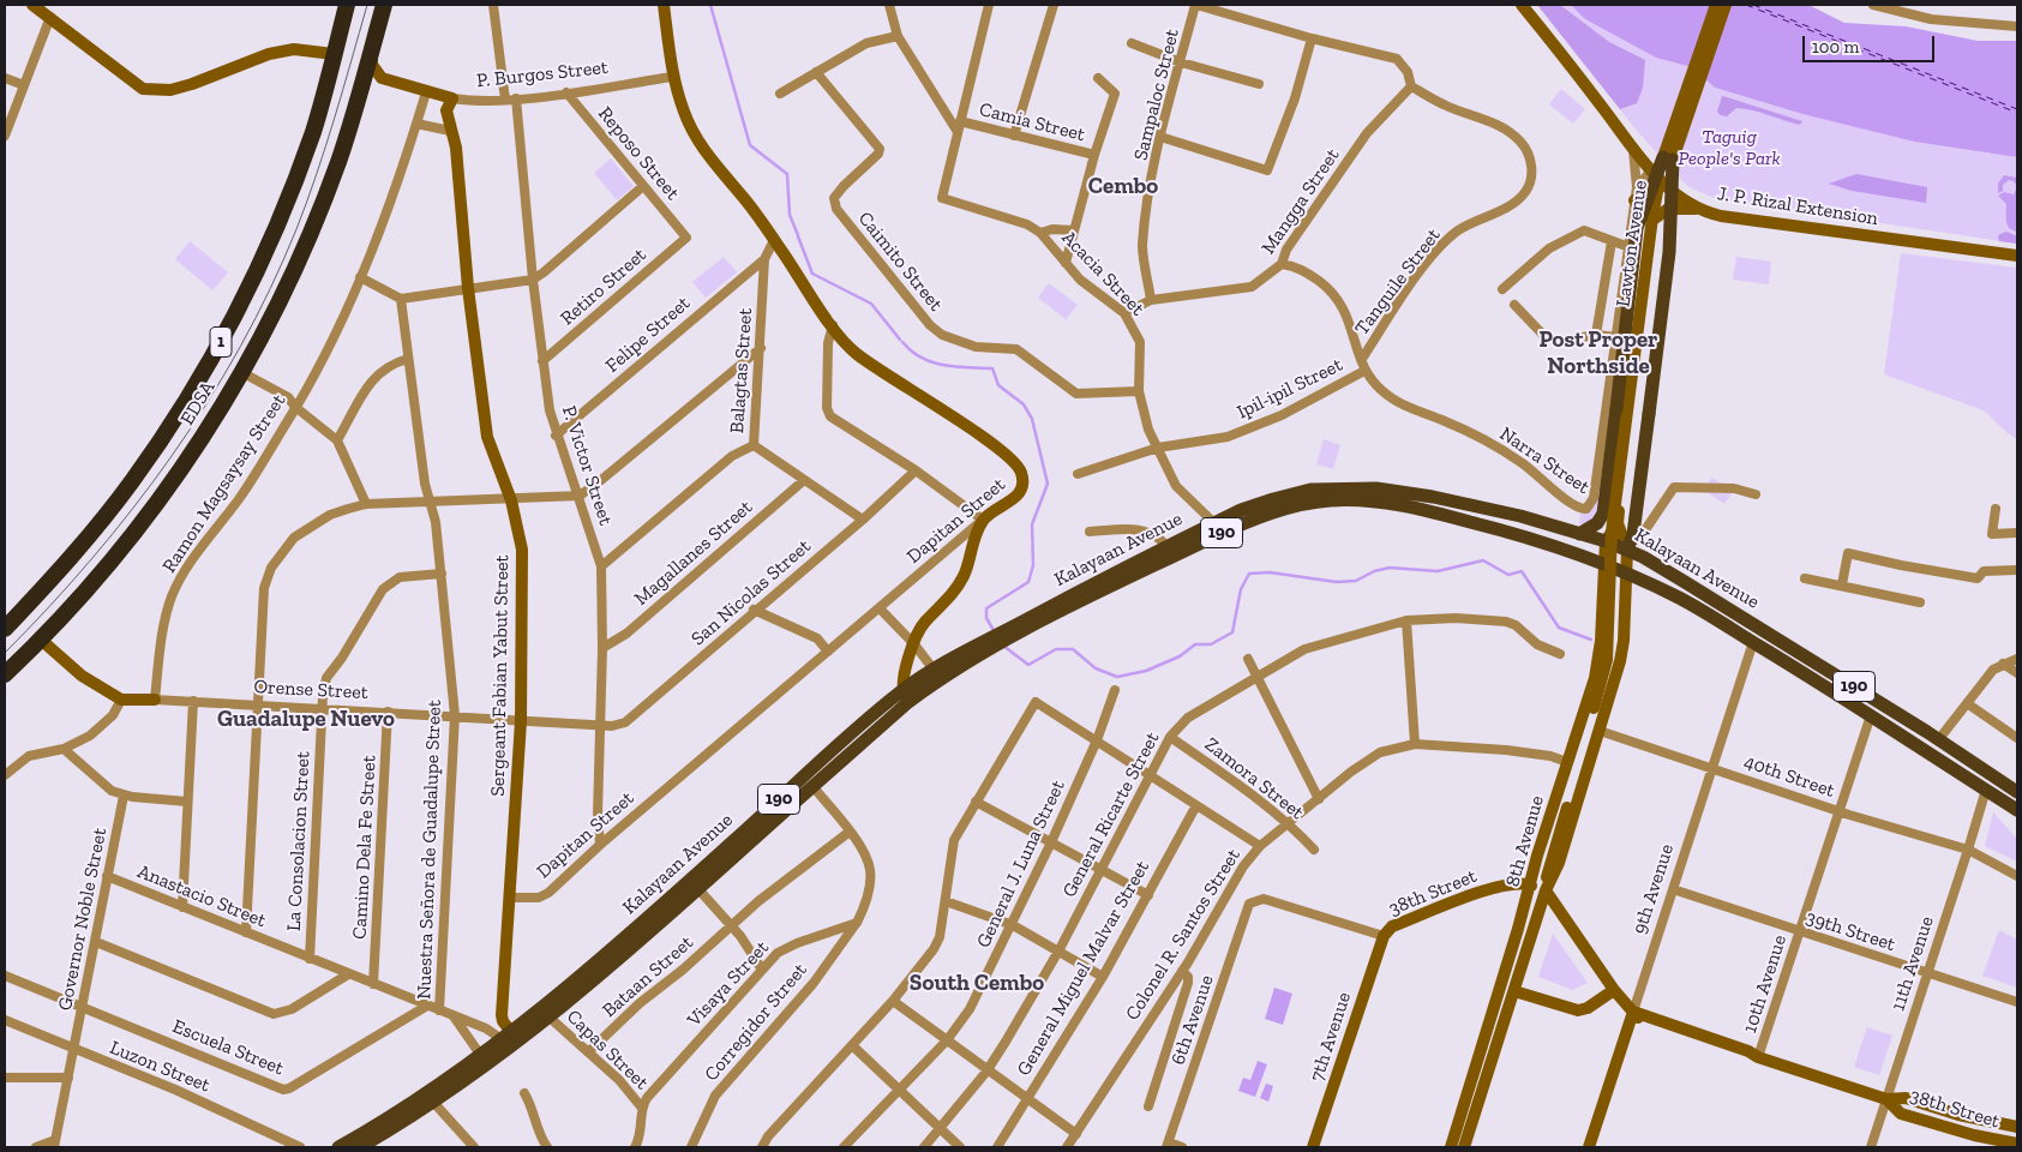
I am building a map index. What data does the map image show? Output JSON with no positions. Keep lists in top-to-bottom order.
{
  "streets": {
    "highway": ["1", "EDSA"],
    "main road": [
      "P. Burgos Street",
      "J. P. Rizal Extension",
      "Lawton Avenue",
      "Dapitan Street",
      "190",
      "Kalayaan Avenue",
      "Sergeant Fabian Yabut Street",
      "Orense Street",
      "8th Avenue",
      "9th Avenue",
      "38th Street",
      "7th Avenue"
    ],
    "street": [
      "Sampaloc Street",
      "Camia Street",
      "Reposo Street",
      "Mangga Street",
      "Caimito Street",
      "Acacia Street",
      "Tanguile Street",
      "Retiro Street",
      "Felipe Street",
      "Balagtas Street",
      "Ipil-ipil Street",
      "Narra Street",
      "P. Victor Street",
      "Ramon Magsaysay Street",
      "Magallanes Street",
      "San Nicolas Street",
      "40th Street",
      "Zamora Street",
      "General Ricarte Street",
      "La Consolacion Street",
      "Camino Dela Fe Street",
      "Nuestra Señora de Guadalupe Street",
      "General J. Luna Street",
      "Anastacio Street",
      "Governor Noble Street",
      "39th Street",
      "Colonel R. Santos Street",
      "11th Avenue",
      "General Miguel Malvar Street",
      "Bataan Street",
      "Visaya Street",
      "10th Avenue",
      "6th Avenue",
      "Corregidor Street",
      "Escuela Street",
      "Capas Street",
      "Luzon Street"
    ]
  },
  "crossings": [
    ["P. Burgos Street", "Reposo Street"],
    ["P. Burgos Street", "EDSA"],
    ["P. Burgos Street", "P. Victor Street"],
    ["P. Burgos Street", "Ramon Magsaysay Street"],
    ["P. Burgos Street", "Dapitan Street"],
    ["P. Burgos Street", "Sergeant Fabian Yabut Street"],
    ["Sampaloc Street", "Mangga Street"],
    ["Reposo Street", "Retiro Street"],
    ["Mangga Street", "Acacia Street"],
    ["Mangga Street", "Tanguile Street"],
    ["J. P. Rizal Extension", "Lawton Avenue"],
    ["J. P. Rizal Extension", "Narra Street"],
    ["Lawton Avenue", "Kalayaan Avenue"],
    ["Lawton Avenue", "8th Avenue"],
    ["Lawton Avenue", "38th Street"],
    ["Caimito Street", "Acacia Street"],
    ["Acacia Street", "Ipil-ipil Street"],
    ["Acacia Street", "Kalayaan Avenue"],
    ["Retiro Street", "P. Victor Street"],
    ["Felipe Street", "Balagtas Street"],
    ["Felipe Street", "P. Victor Street"],
    ["Balagtas Street", "Dapitan Street"],
    ["Balagtas Street", "Magallanes Street"],
    ["Balagtas Street", "San Nicolas Street"],
    ["Ipil-ipil Street", "Narra Street"],
    ["P. Victor Street", "Dapitan Street"],
    ["P. Victor Street", "Magallanes Street"],
    ["P. Victor Street", "San Nicolas Street"],
    ["P. Victor Street", "Orense Street"],
    ["Ramon Magsaysay Street", "Orense Street"],
    ["Dapitan Street", "Sergeant Fabian Yabut Street"],
    ["Kalayaan Avenue", "Sergeant Fabian Yabut Street"],
    ["Kalayaan Avenue", "8th Avenue"],
    ["Kalayaan Avenue", "9th Avenue"],
    ["Kalayaan Avenue", "Anastacio Street"],
    ["Kalayaan Avenue", "11th Avenue"],
    ["Kalayaan Avenue", "10th Avenue"],
    ["Kalayaan Avenue", "Capas Street"],
    ["San Nicolas Street", "Orense Street"],
    ["Sergeant Fabian Yabut Street", "Orense Street"],
    ["Sergeant Fabian Yabut Street", "Anastacio Street"],
    ["Orense Street", "La Consolacion Street"],
    ["Orense Street", "Camino Dela Fe Street"],
    ["Orense Street", "Nuestra Señora de Guadalupe Street"],
    ["40th Street", "8th Avenue"],
    ["40th Street", "9th Avenue"],
    ["40th Street", "11th Avenue"],
    ["40th Street", "10th Avenue"],
    ["Zamora Street", "General Ricarte Street"],
    ["Zamora Street", "Colonel R. Santos Street"],
    ["La Consolacion Street", "Nuestra Señora de Guadalupe Street"],
    ["La Consolacion Street", "Anastacio Street"],
    ["8th Avenue", "38th Street"],
    ["8th Avenue", "Colonel R. Santos Street"],
    ["Camino Dela Fe Street", "Anastacio Street"],
    ["Nuestra Señora de Guadalupe Street", "Anastacio Street"],
    ["9th Avenue", "38th Street"],
    ["9th Avenue", "39th Street"],
    ["38th Street", "11th Avenue"],
    ["38th Street", "10th Avenue"],
    ["38th Street", "6th Avenue"],
    ["38th Street", "7th Avenue"],
    ["Anastacio Street", "Governor Noble Street"],
    ["Anastacio Street", "Escuela Street"],
    ["Governor Noble Street", "Escuela Street"],
    ["Governor Noble Street", "Luzon Street"],
    ["39th Street", "11th Avenue"],
    ["39th Street", "10th Avenue"],
    ["Bataan Street", "Capas Street"],
    ["Visaya Street", "Corregidor Street"],
    ["Visaya Street", "Capas Street"]
  ],
  "districts": [
    "Cembo",
    "Post Proper Northside",
    "Guadalupe Nuevo",
    "South Cembo"
  ],
  "parks": ["Taguig People's Park"],
  "scale_bar": "100 m"
}
